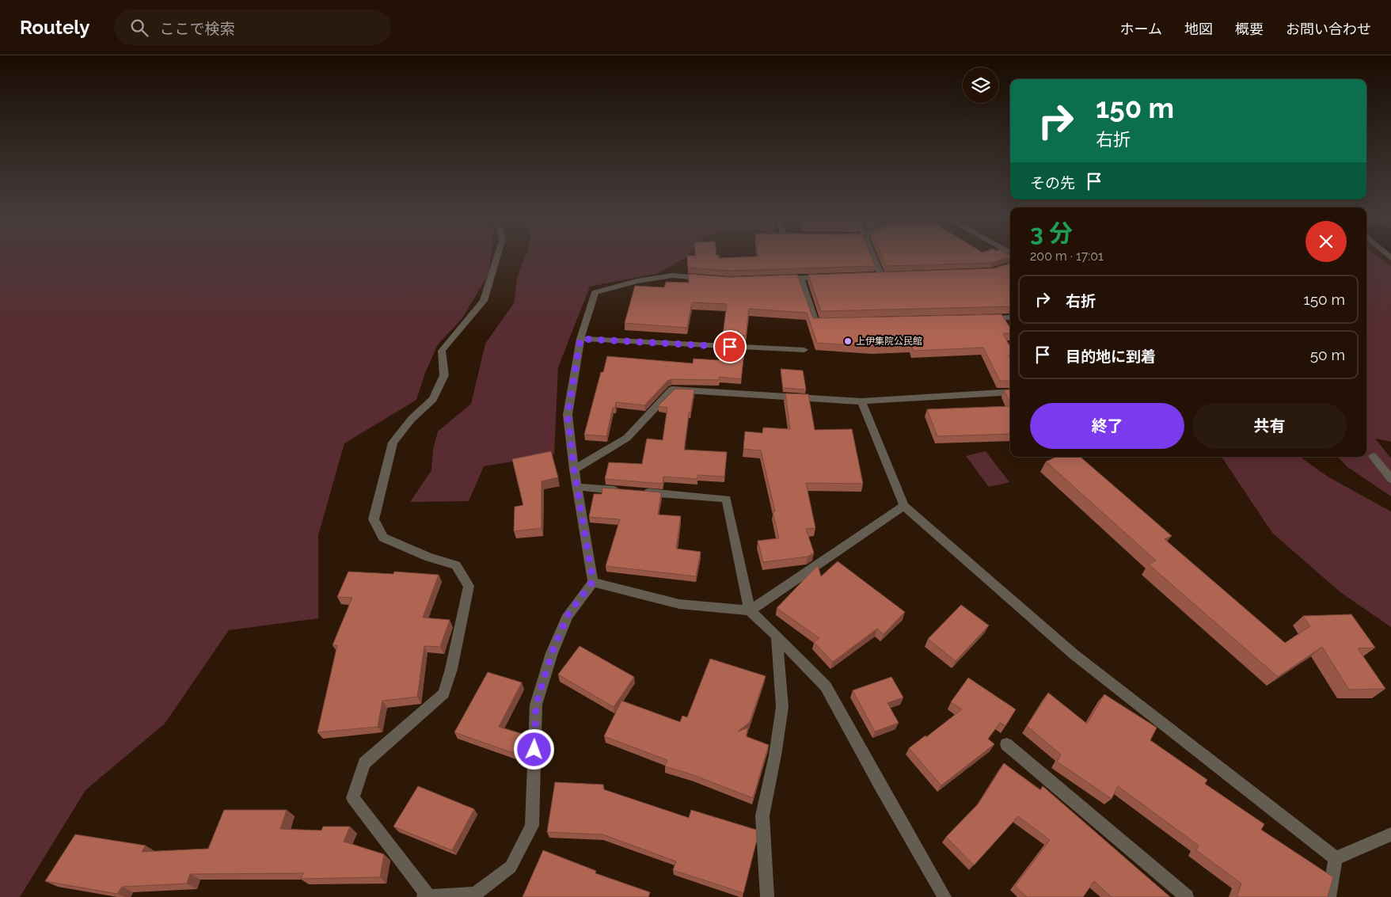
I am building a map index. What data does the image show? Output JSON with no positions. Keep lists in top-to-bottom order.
{
  "places": ["上伊集院公民館"],
  "page": {
    "header": "Routely",
    "search": "ここで検索",
    "nav": [
      "ホーム",
      "地図",
      "概要",
      "お問い合わせ"
    ],
    "turn": ["150 m", "右折"],
    "then": "その先",
    "heading": ["3 分", "200 m · 17:01"],
    "list": [
      {
        "name": "右折",
        "value": "150 m"
      },
      {
        "name": "目的地に到着",
        "value": "50 m"
      }
    ],
    "buttons": ["終了", "共有"]
  }
}
